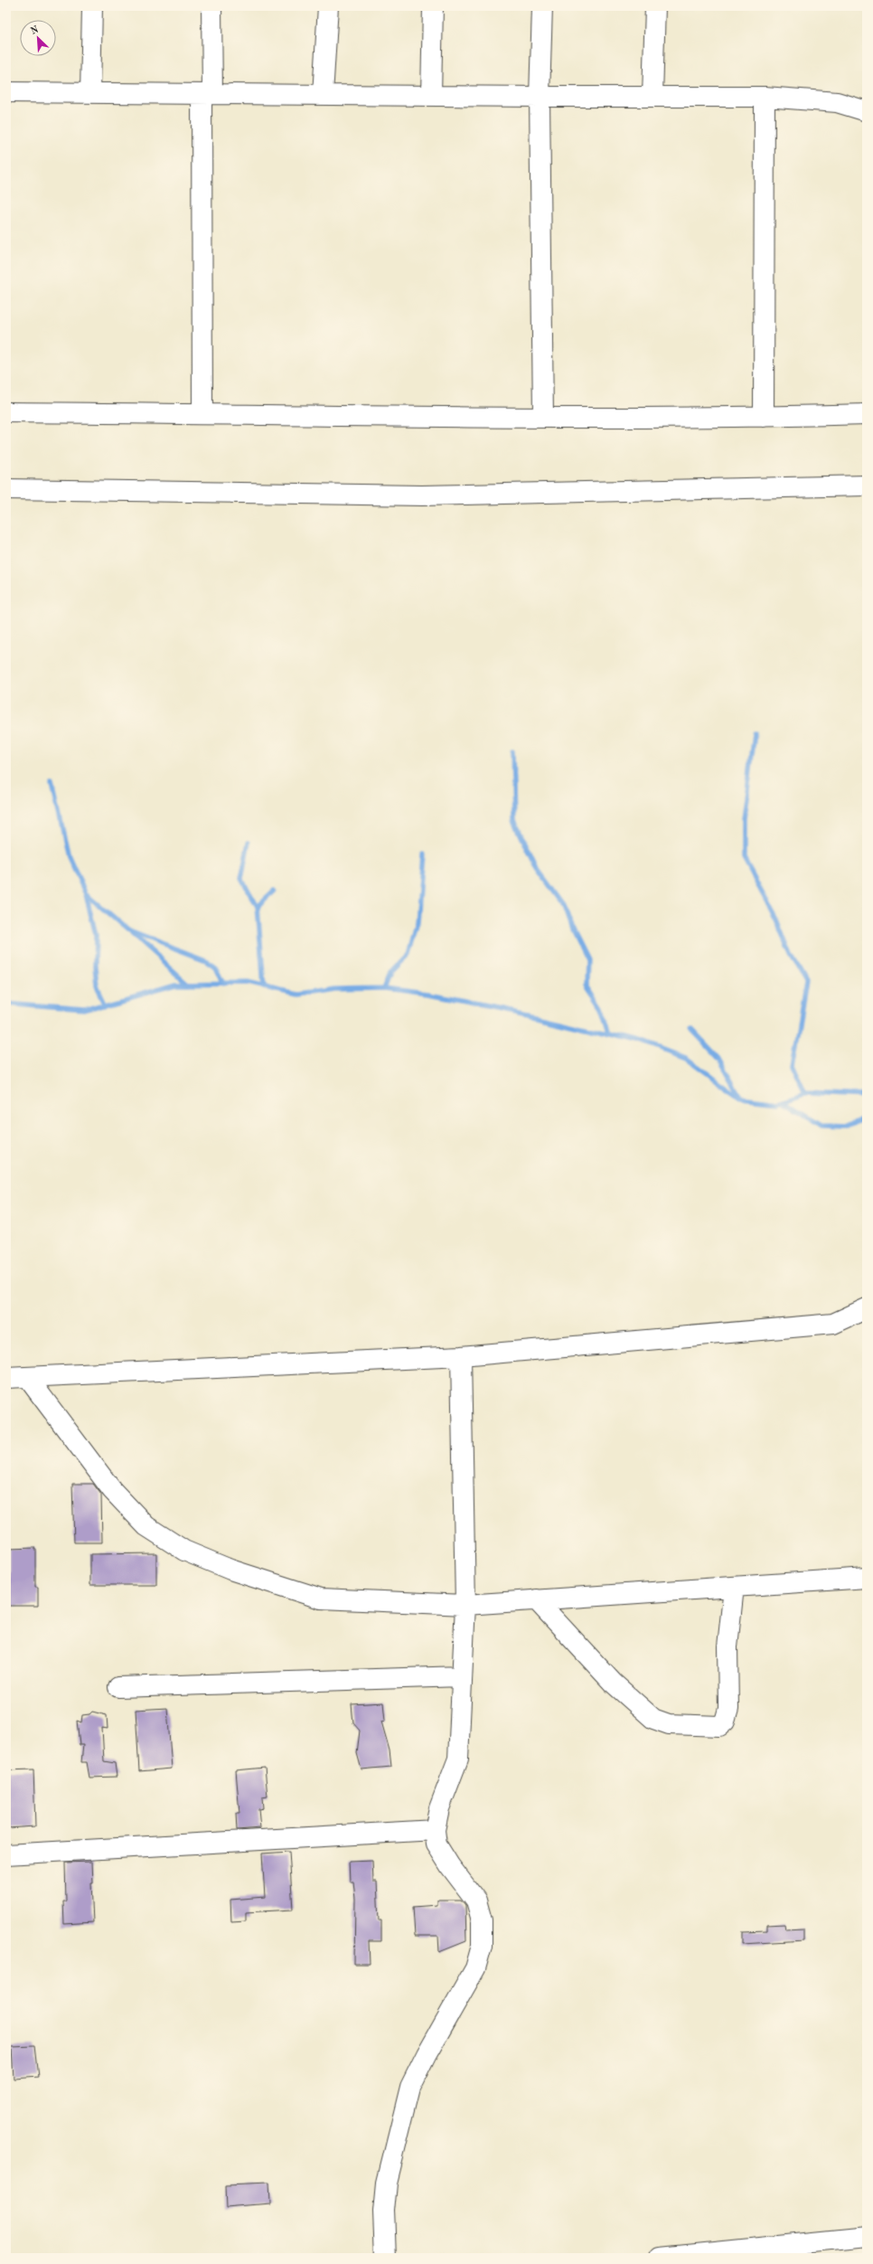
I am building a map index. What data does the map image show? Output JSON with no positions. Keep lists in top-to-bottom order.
{
  "north": "top left"
}
